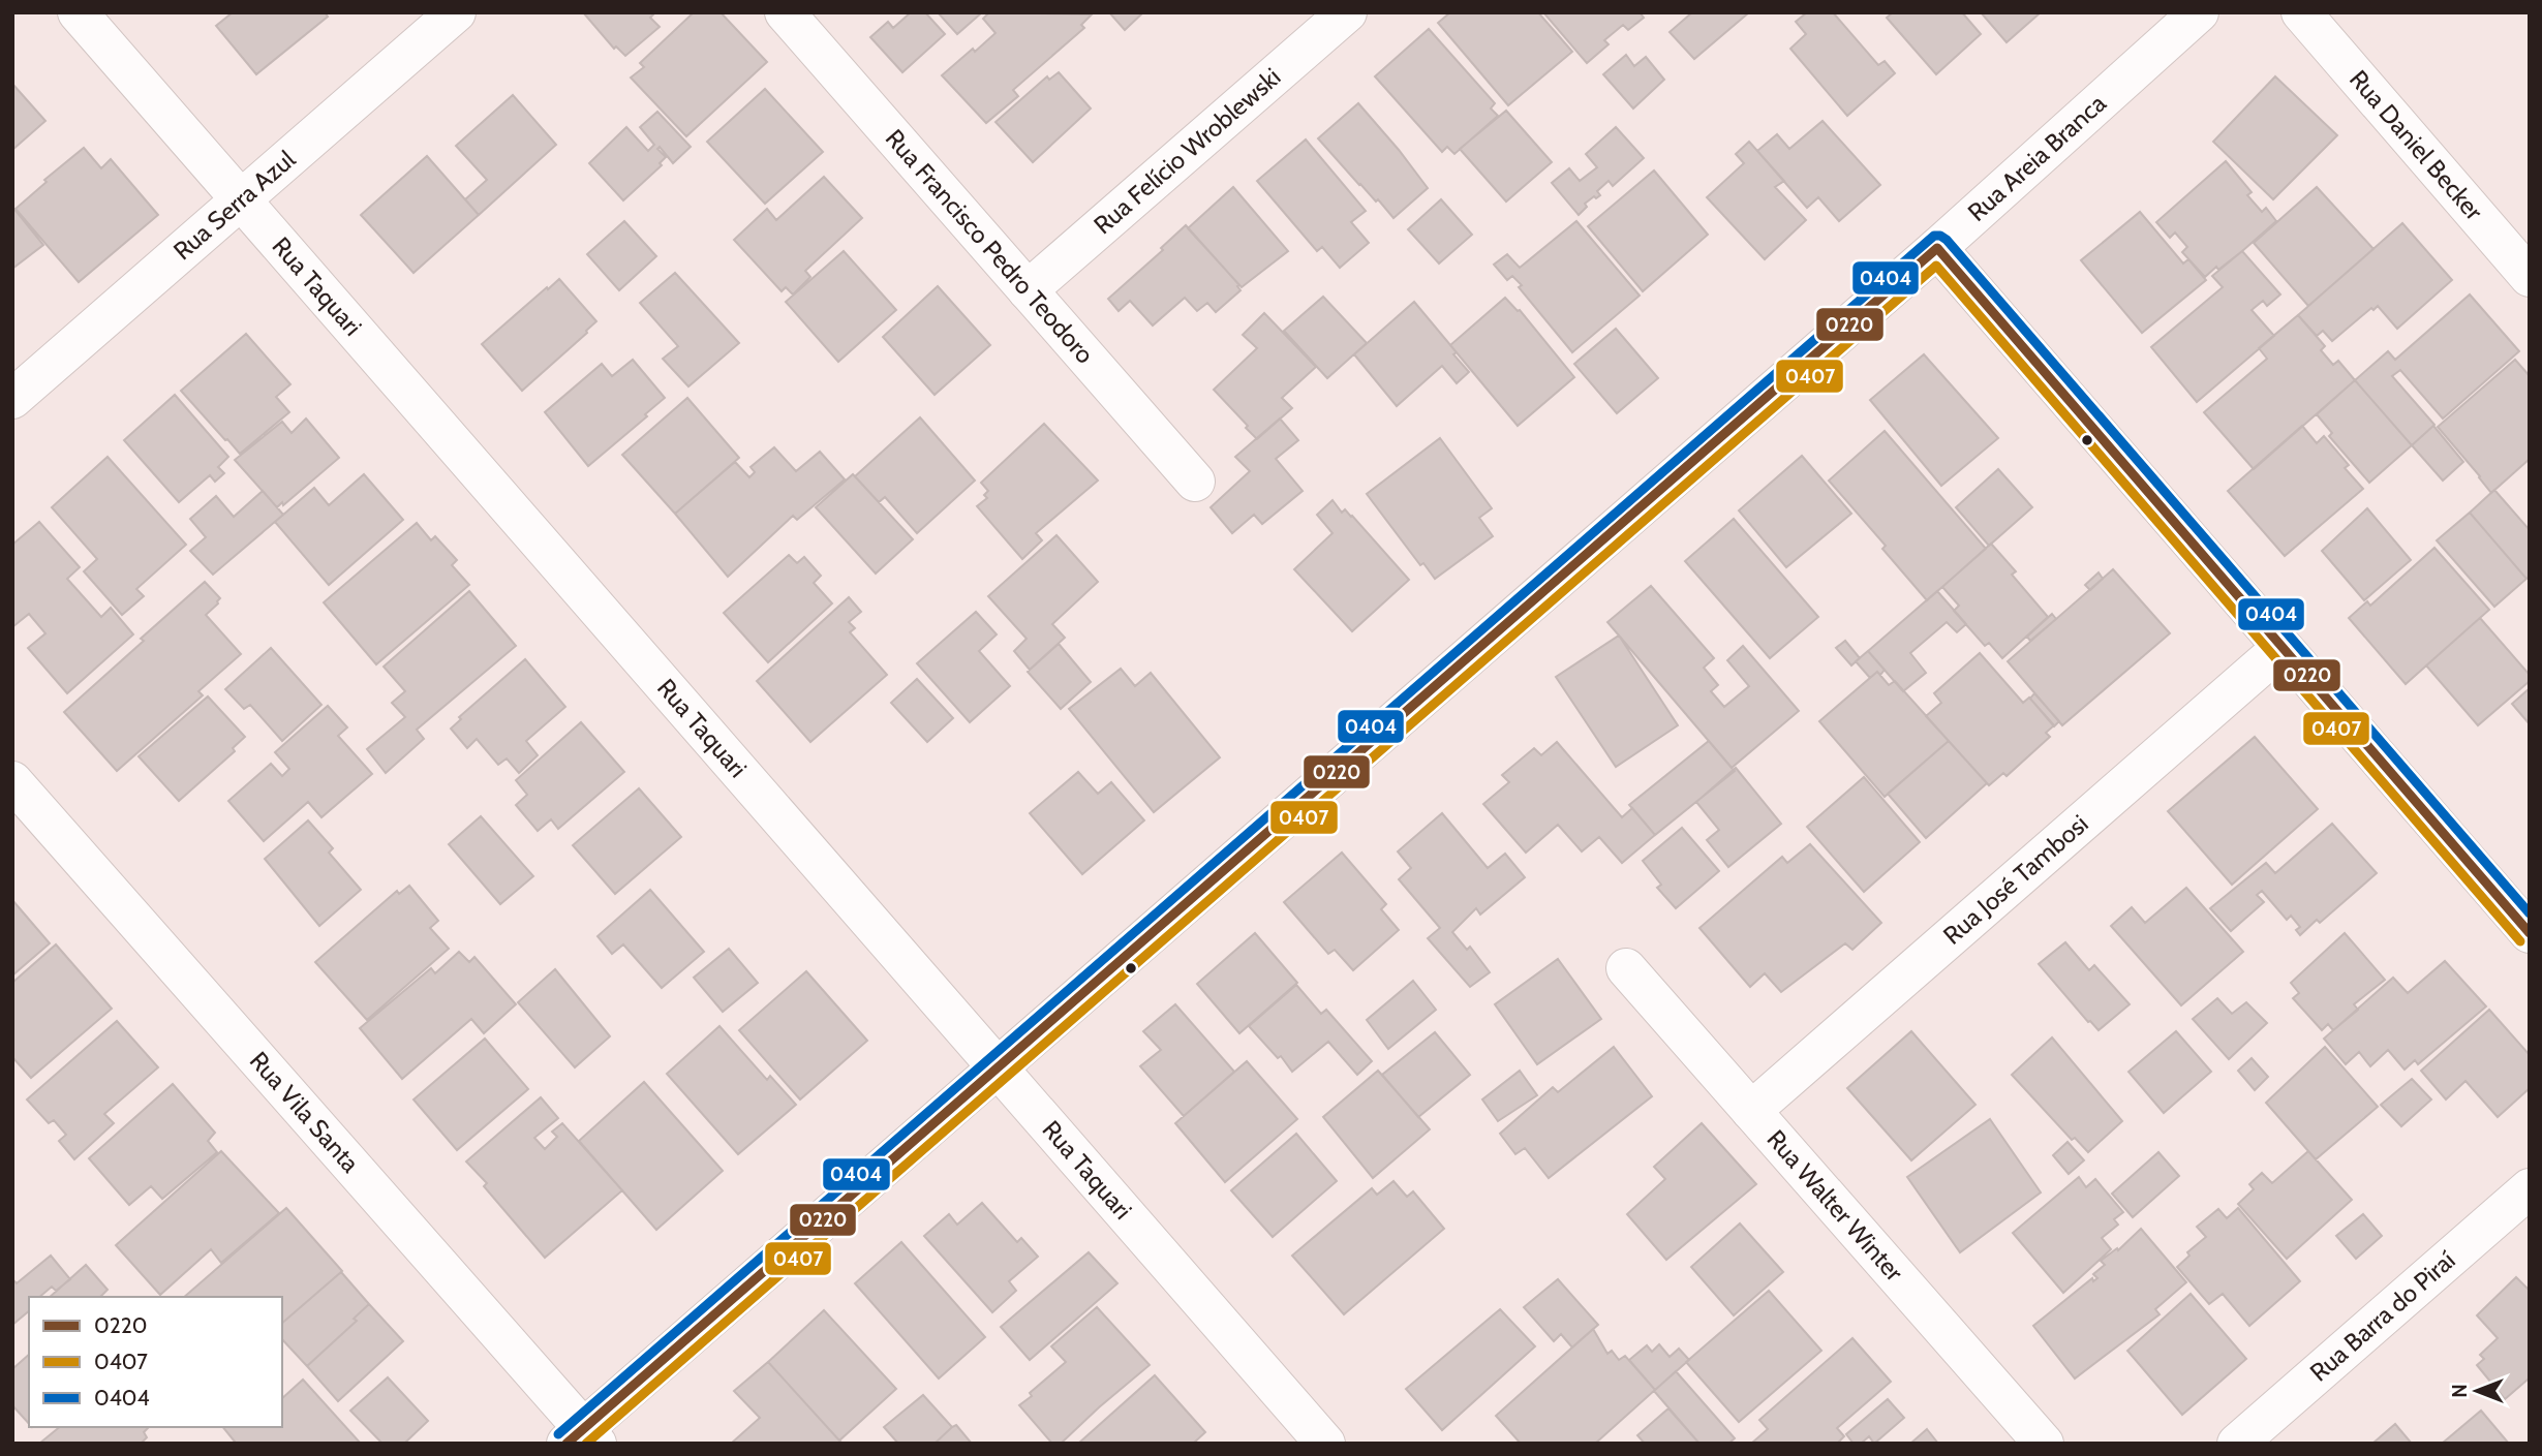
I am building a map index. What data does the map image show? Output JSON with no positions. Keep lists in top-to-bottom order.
{
  "streets": {
    "street": [
      "Rua Daniel Becker",
      "Rua Felício Wroblewski",
      "Rua Areia Branca",
      "Rua Serra Azul",
      "Rua Francisco Pedro Teodoro",
      "Rua Taquari",
      "Rua José Tambosi",
      "Rua Vila Santa",
      "Rua Walter Winter",
      "Rua Barra do Piraí"
    ]
  },
  "crossings": [
    ["Rua Felício Wroblewski", "Rua Francisco Pedro Teodoro"],
    ["Rua Areia Branca", "Rua Taquari"],
    ["Rua Areia Branca", "Rua Vila Santa"],
    ["Rua Serra Azul", "Rua Taquari"],
    ["Rua José Tambosi", "Rua Walter Winter"]
  ],
  "lines": ["transit line 0404", "transit line 0220", "transit line 0407"],
  "legend": ["0220", "0407", "0404"],
  "north": "left"
}
